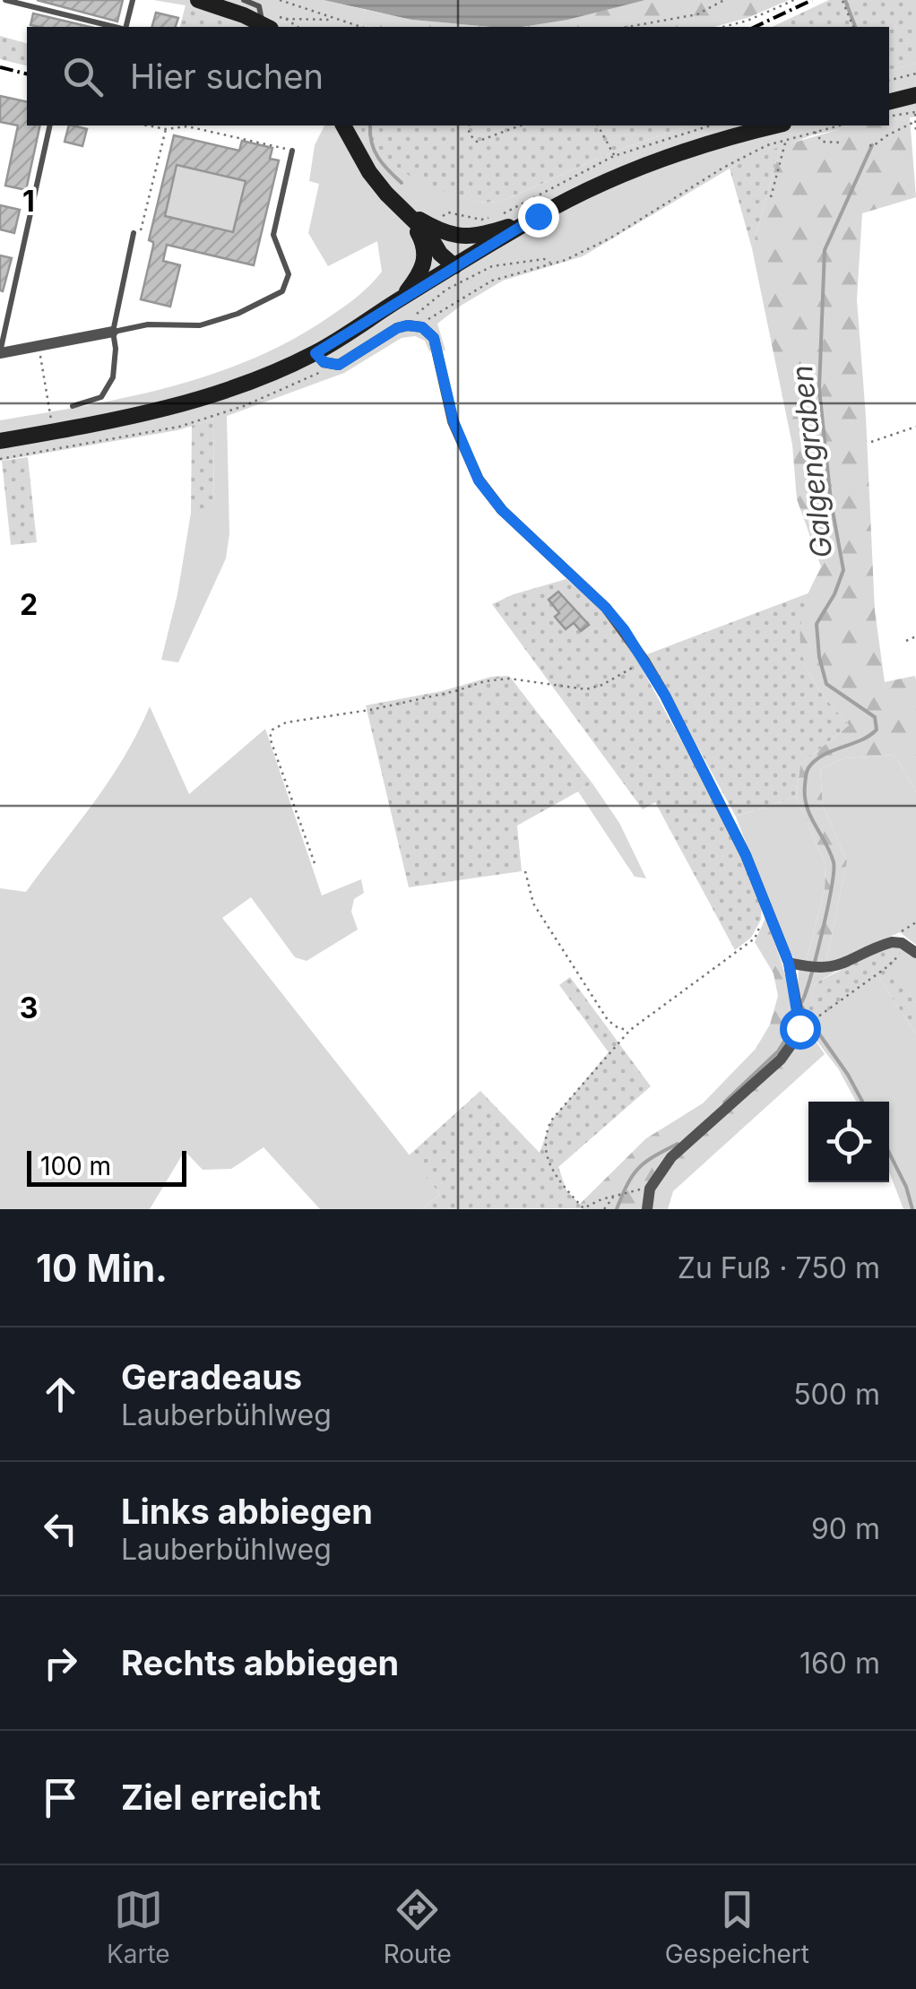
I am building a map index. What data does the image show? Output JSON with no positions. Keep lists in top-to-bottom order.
{
  "water": ["Galgengraben"],
  "scale_bar": "100 m",
  "page": {
    "search": "Hier suchen",
    "scale": "100 m",
    "heading": ["10 Min.", "Zu Fuß · 750 m"],
    "list": [
      ["Geradeaus", "Lauberbühlweg", "500 m"],
      ["Links abbiegen", "Lauberbühlweg", "90 m"],
      ["Rechts abbiegen", "160 m"],
      "Ziel erreicht"
    ],
    "nav": ["Karte", "Route", "Gespeichert"]
  },
  "grid": {
    "rows": ["1", "2", "3"]
  }
}
